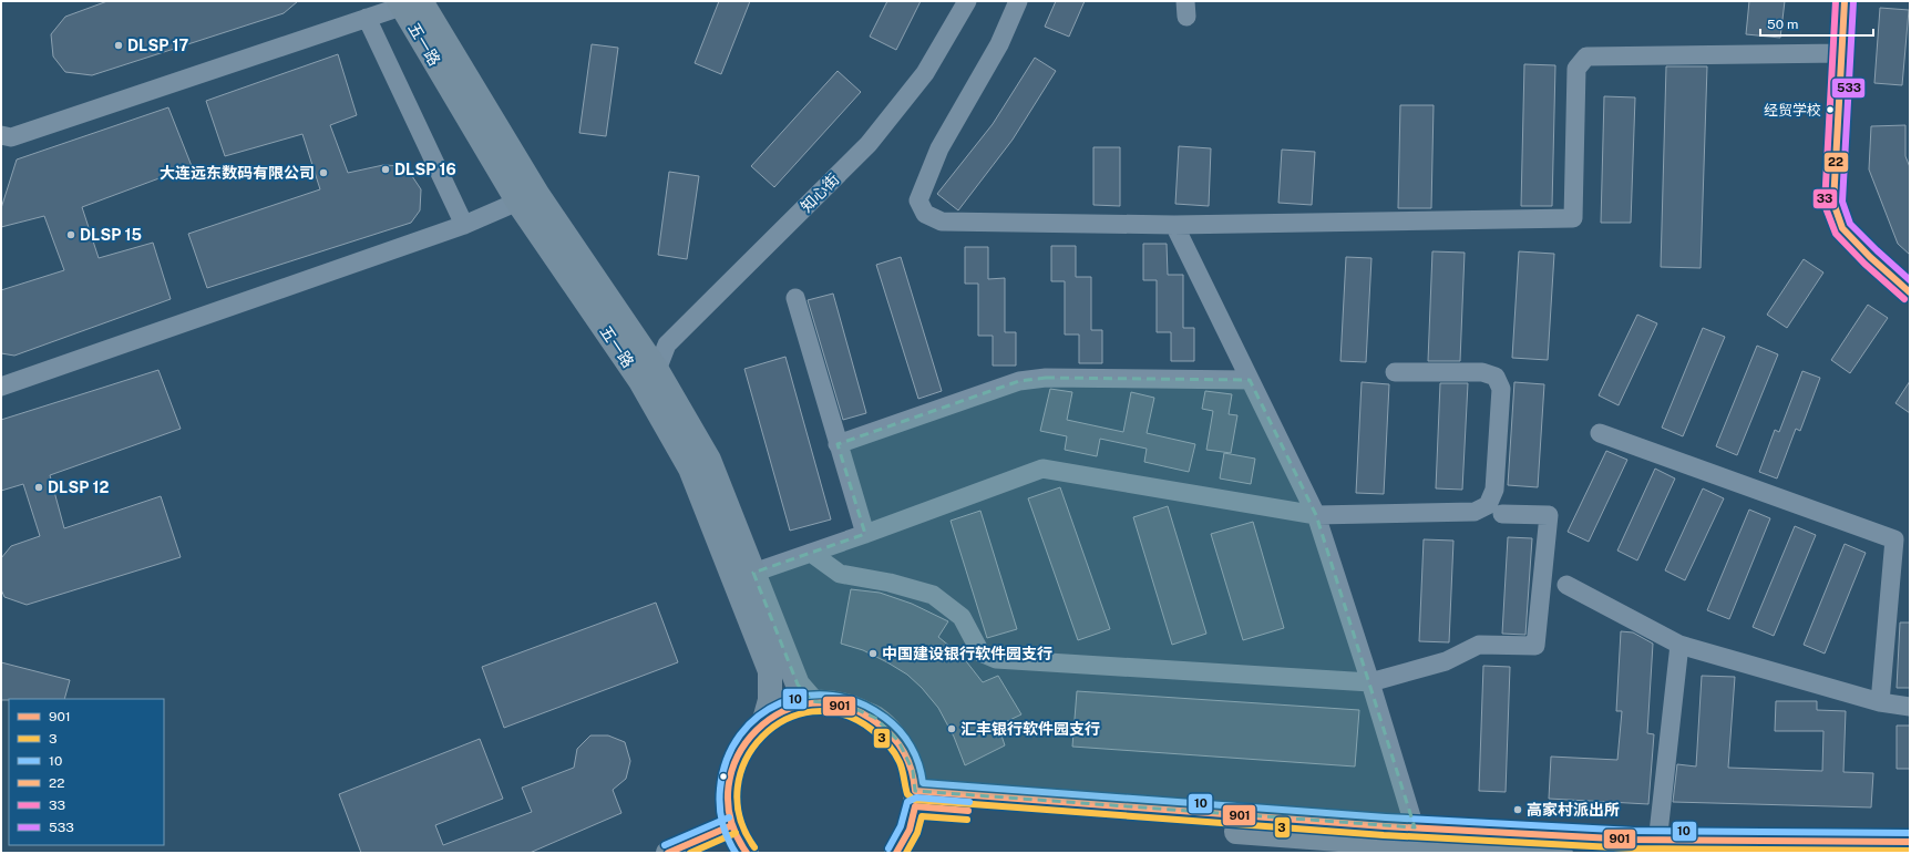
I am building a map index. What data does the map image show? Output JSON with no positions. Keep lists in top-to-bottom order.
{
  "streets": {
    "main road": ["五一路"],
    "street": ["知心街"]
  },
  "crossings": [
    ["五一路", "知心街"]
  ],
  "places": [
    "DLSP 17",
    "经贸学校",
    "DLSP 16",
    "大连远东数码有限公司",
    "DLSP 15",
    "DLSP 12",
    "中国建设银行软件园支行",
    "汇丰银行软件园支行",
    "高家村派出所"
  ],
  "lines": [
    "transit line 22",
    "transit line 33",
    "transit line 533",
    "transit line 10",
    "transit line 901",
    "transit line 3"
  ],
  "legend": [
    "901",
    "3",
    "10",
    "22",
    "33",
    "533"
  ],
  "scale_bar": "50 m"
}
